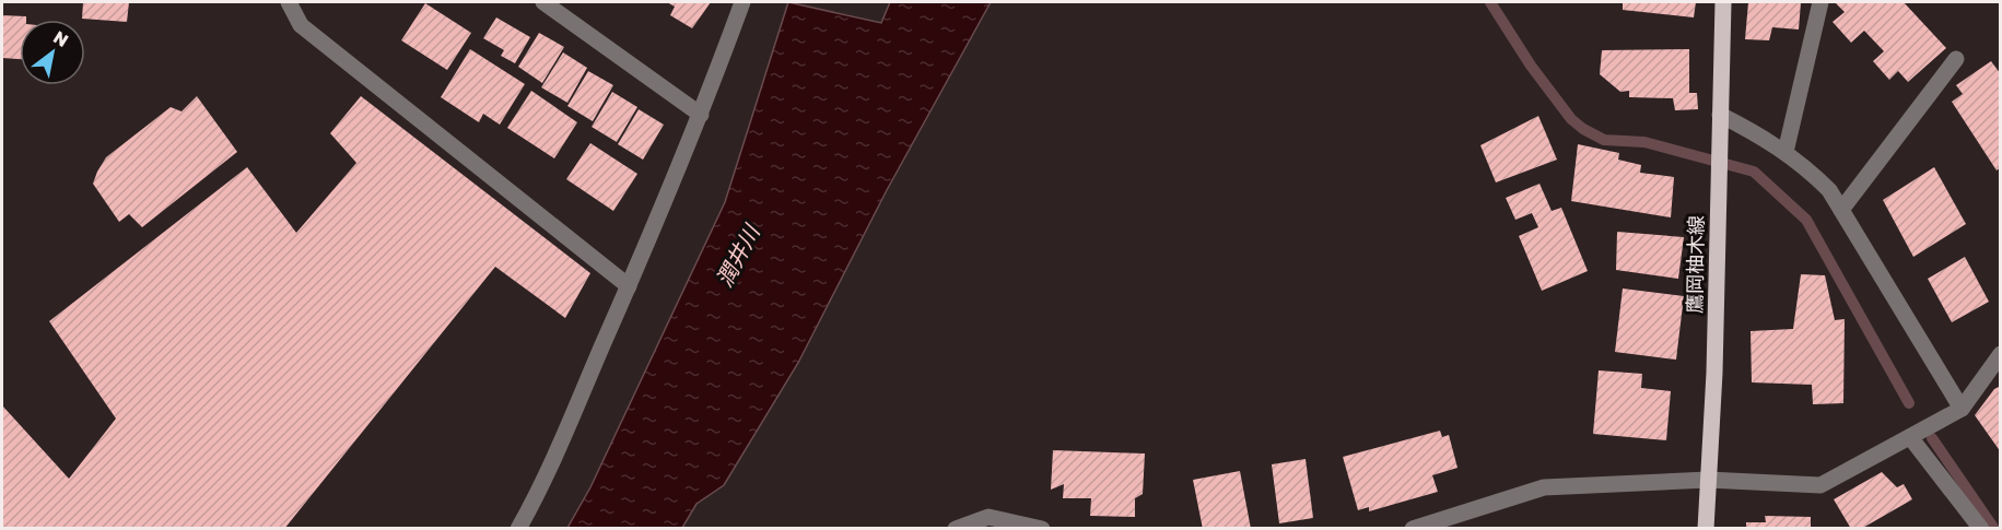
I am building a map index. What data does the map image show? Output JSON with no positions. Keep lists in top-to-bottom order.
{
  "streets": {
    "main road": ["鷹岡柚木線"]
  },
  "water": ["潤井川"],
  "north": "top right"
}
